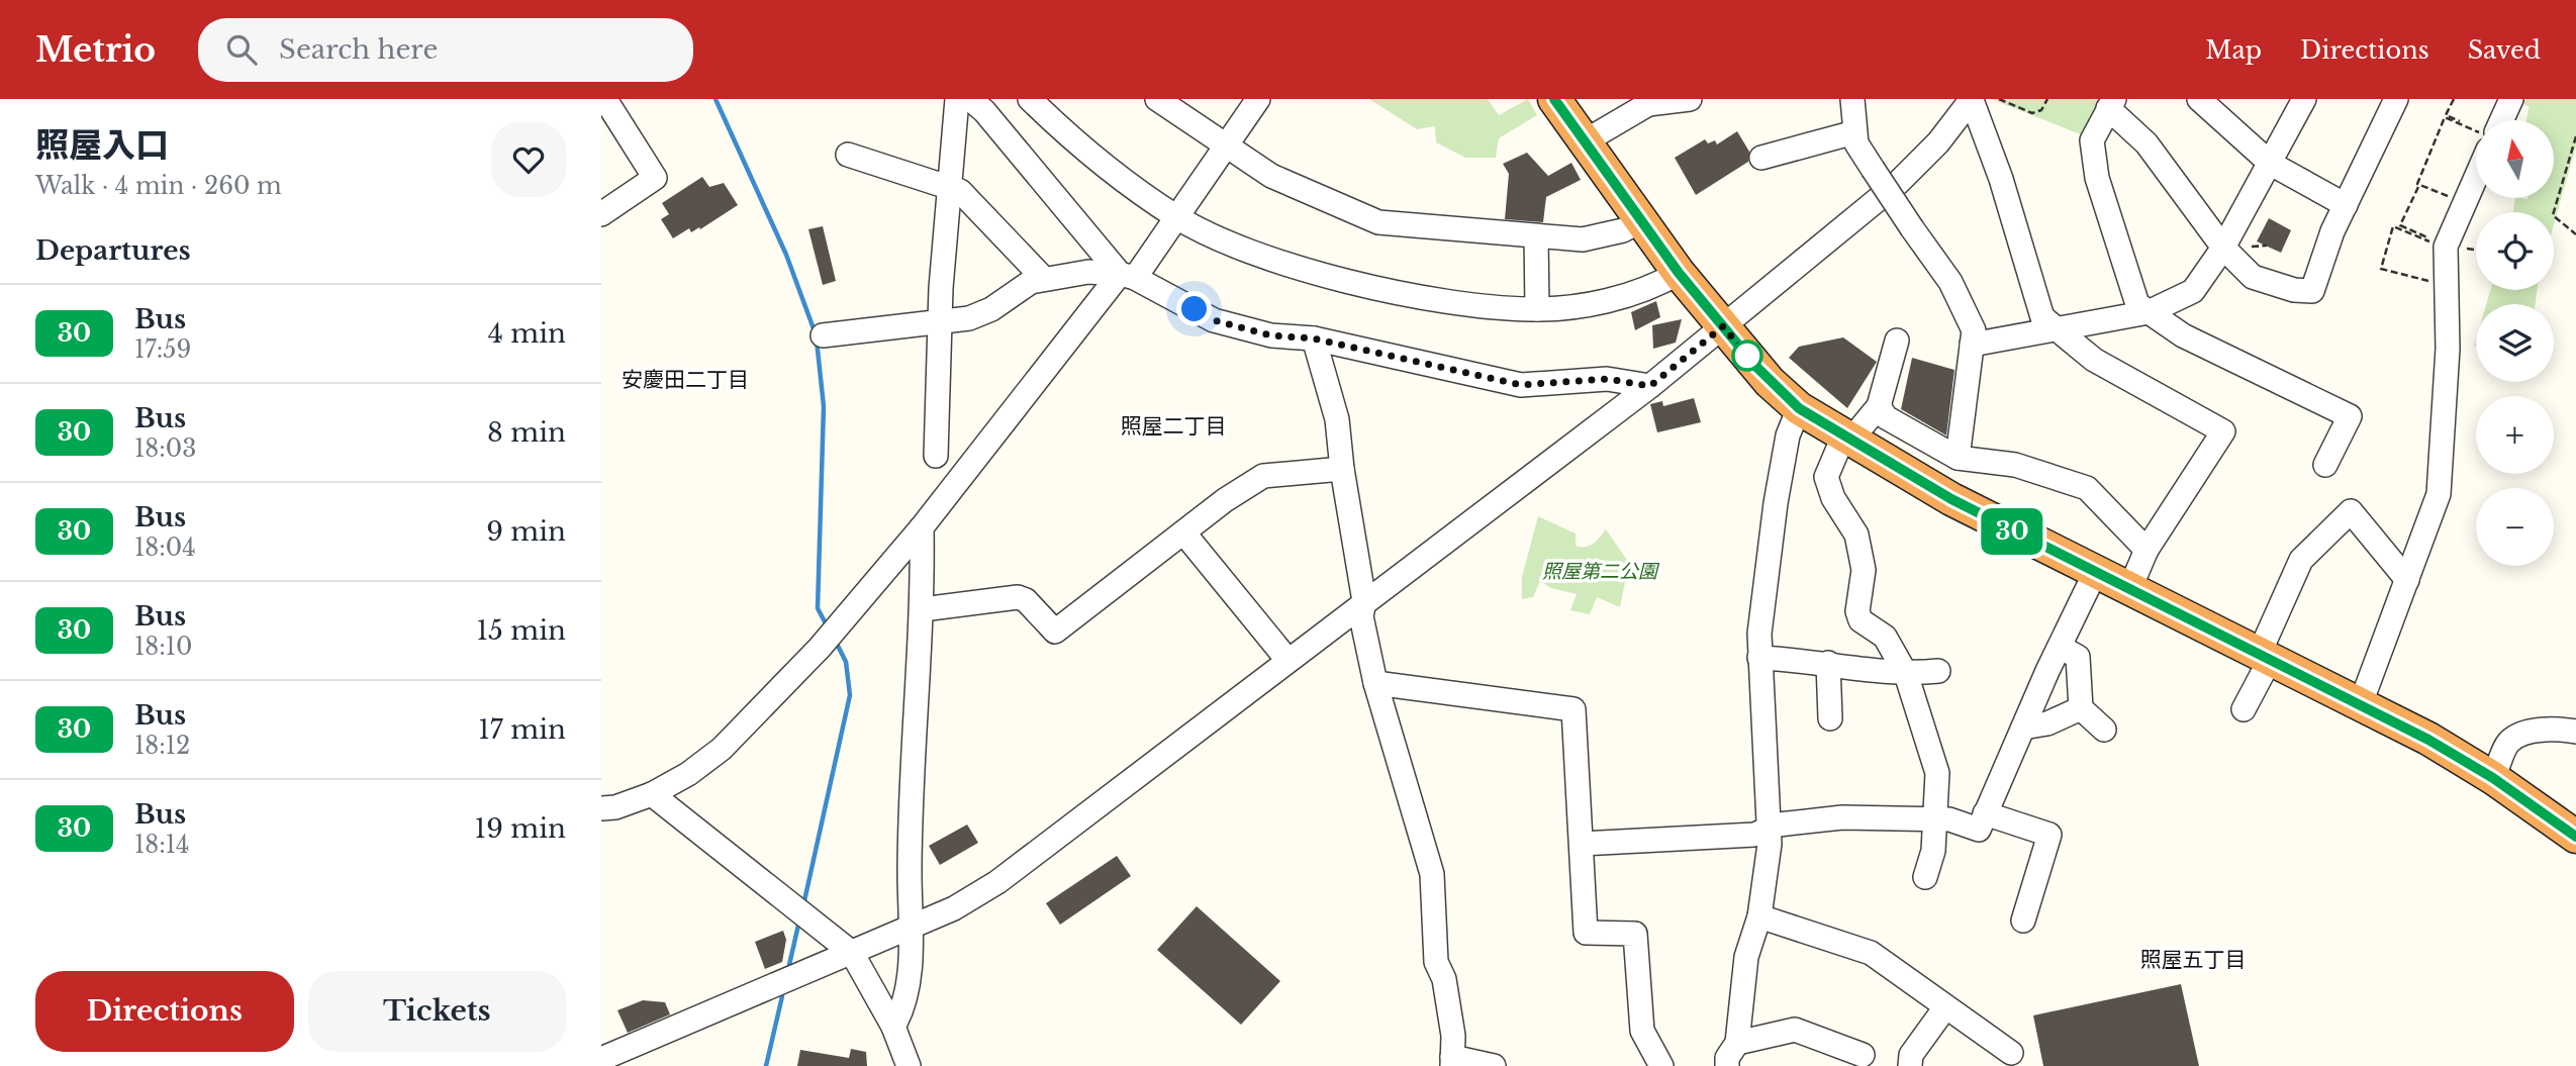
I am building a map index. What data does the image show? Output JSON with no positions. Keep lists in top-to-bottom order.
{
  "districts": ["安慶田二丁目", "照屋二丁目", "照屋五丁目"],
  "parks": ["照屋第二公園"],
  "lines": ["bus line 30"],
  "north": "top",
  "page": {
    "header": "Metrio",
    "search": "Search here",
    "nav": ["Map", "Directions", "Saved"],
    "heading": [
      ["照屋入口", "Walk · 4 min · 260 m"],
      "Departures"
    ],
    "on_map": "30",
    "map_buttons": ["+", "−"],
    "list": [
      {
        "mark": "30",
        "name": "Bus",
        "note": "17:59",
        "value": "4 min"
      },
      {
        "mark": "30",
        "name": "Bus",
        "note": "18:03",
        "value": "8 min"
      },
      {
        "mark": "30",
        "name": "Bus",
        "note": "18:04",
        "value": "9 min"
      },
      {
        "mark": "30",
        "name": "Bus",
        "note": "18:10",
        "value": "15 min"
      },
      {
        "mark": "30",
        "name": "Bus",
        "note": "18:12",
        "value": "17 min"
      },
      {
        "mark": "30",
        "name": "Bus",
        "note": "18:14",
        "value": "19 min"
      }
    ],
    "buttons": ["Directions", "Tickets"]
  }
}
